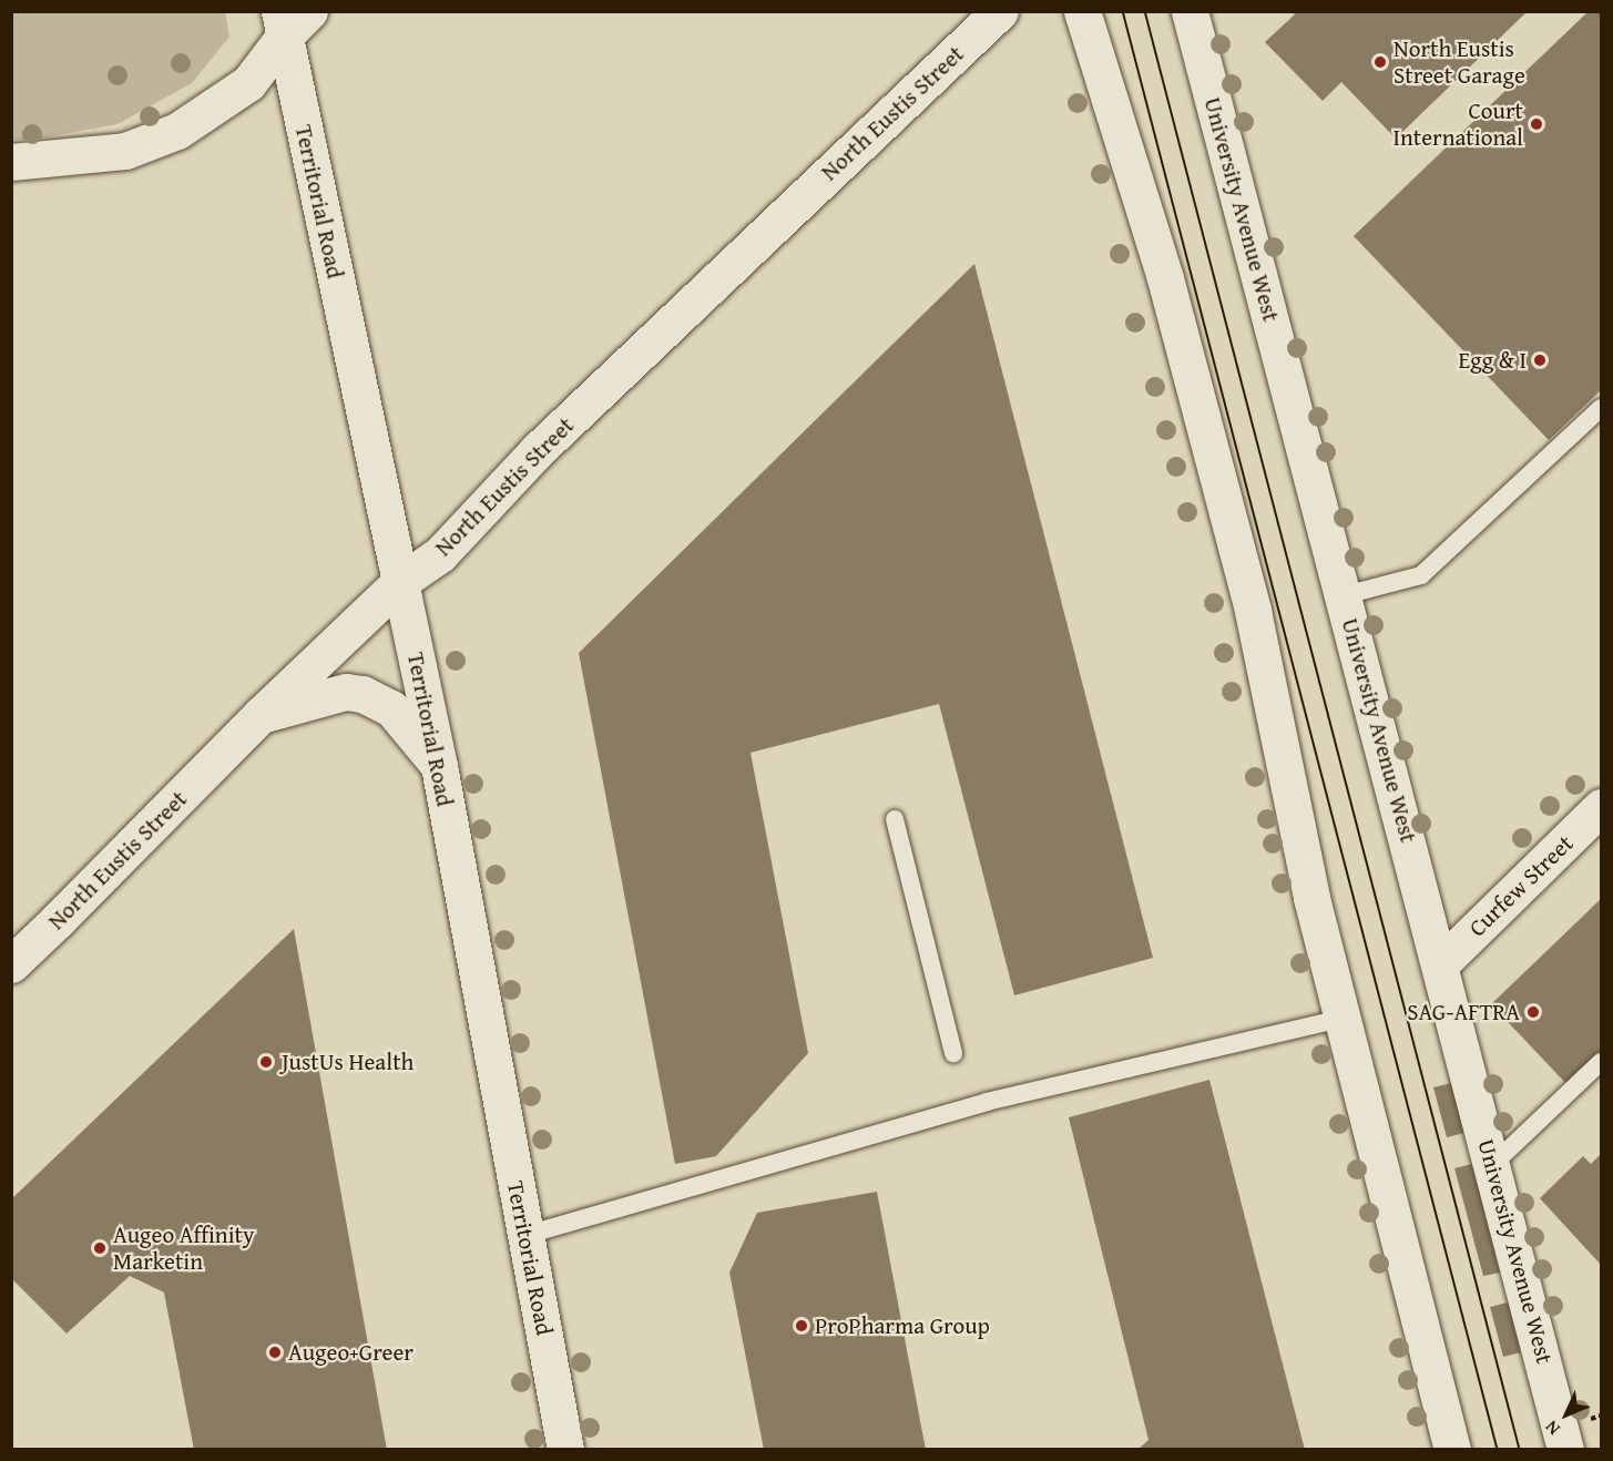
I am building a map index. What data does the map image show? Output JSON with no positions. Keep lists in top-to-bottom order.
{
  "streets": {
    "main road": [
      "North Eustis Street",
      "Territorial Road",
      "University Avenue West",
      "Curfew Street"
    ]
  },
  "crossings": [
    ["North Eustis Street", "Territorial Road"],
    ["University Avenue West", "Curfew Street"]
  ],
  "places": [
    "North Eustis Street Garage",
    "Court International",
    "Egg & I",
    "SAG-AFTRA",
    "JustUs Health",
    "Augeo Affinity Marketin",
    "ProPharma Group",
    "Augeo+Greer"
  ],
  "north": "bottom left"
}
